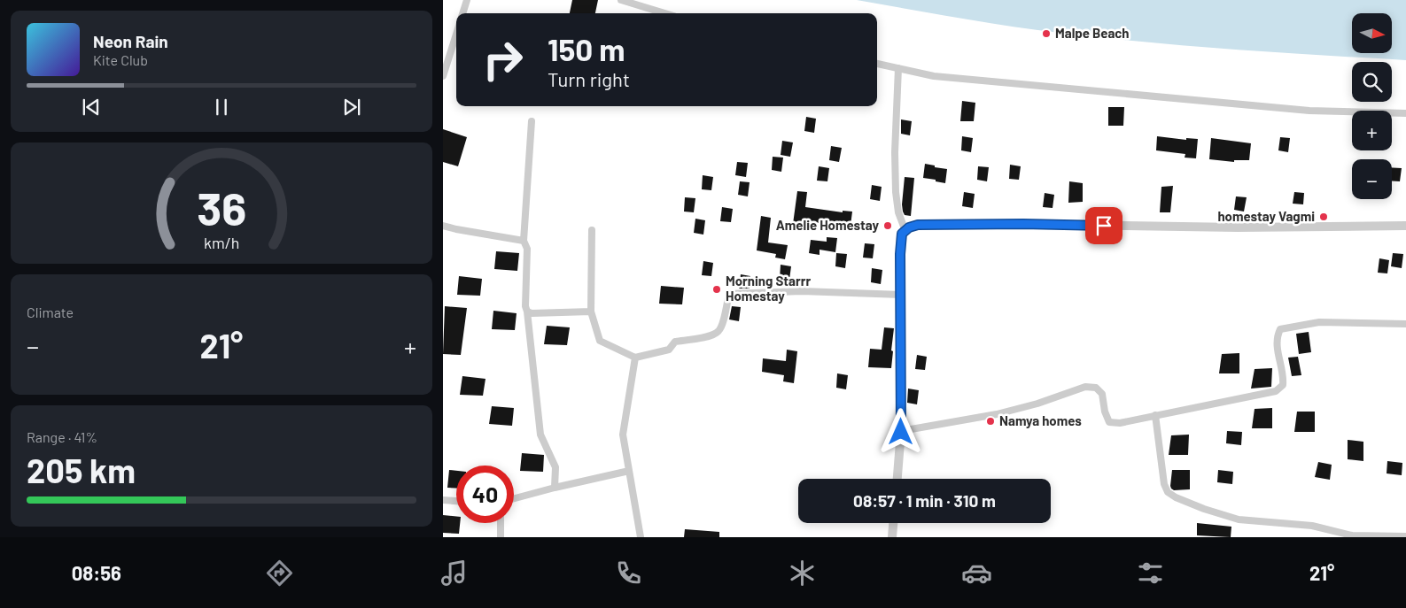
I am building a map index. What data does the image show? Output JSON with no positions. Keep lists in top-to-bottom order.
{
  "places": [
    "Malpe Beach",
    "homestay Vagmi",
    "Amelie Homestay",
    "Morning Starrr Homestay",
    "Namya homes"
  ],
  "north": "right",
  "page": {
    "map_buttons": ["+", "−"],
    "turn": ["150 m", "Turn right"],
    "song": ["Neon Rain", "Kite Club"],
    "tile": [
      "Climate",
      ["Range · 41%", "205 km"]
    ],
    "heat": ["−", "21°", "+"],
    "limit": "40",
    "trip": "08:57 · 1 min · 310 m",
    "tabs": ["08:56", "21°"],
    "gauge": ["36", "km/h"]
  }
}
